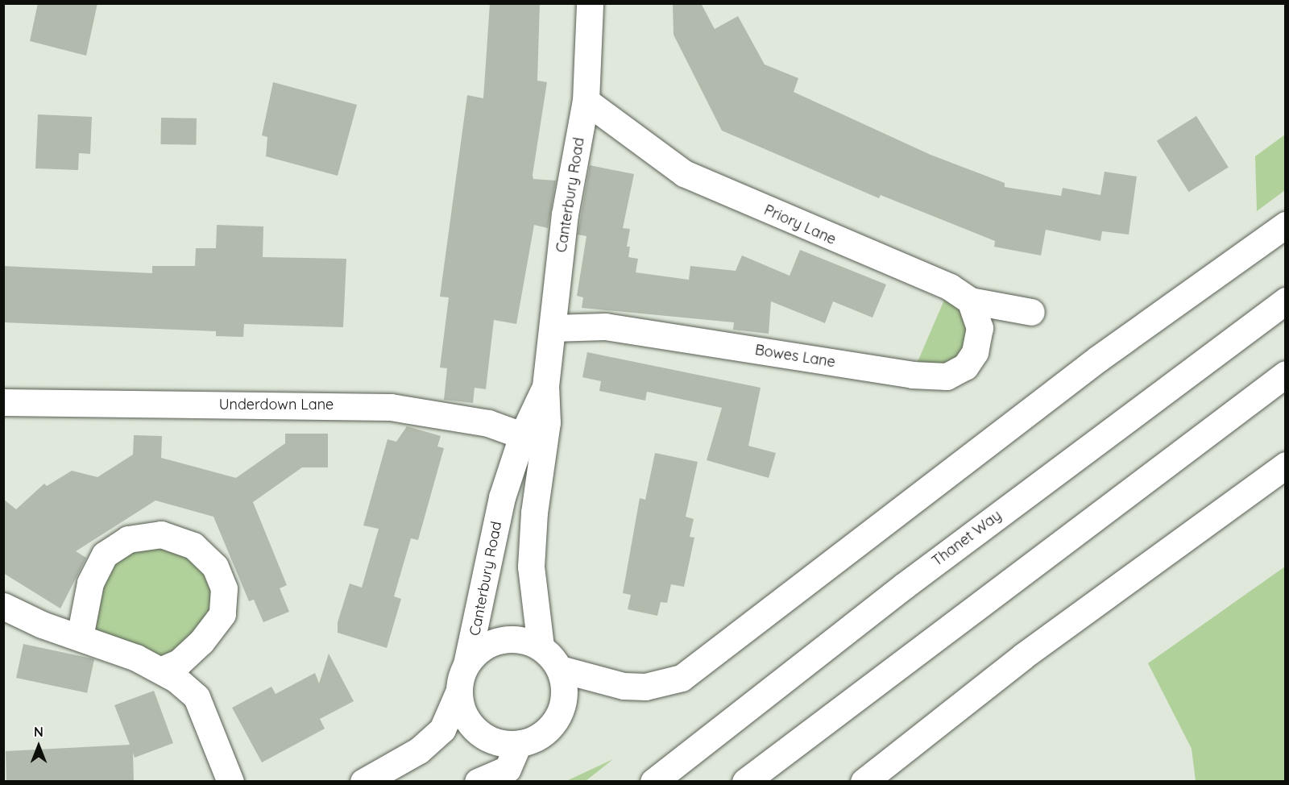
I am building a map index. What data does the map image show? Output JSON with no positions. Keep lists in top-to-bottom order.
{
  "streets": {
    "main road": [
      "Canterbury Road",
      "Priory Lane",
      "Bowes Lane",
      "Underdown Lane",
      "Thanet Way"
    ]
  },
  "crossings": [
    ["Canterbury Road", "Priory Lane"],
    ["Canterbury Road", "Bowes Lane"],
    ["Canterbury Road", "Underdown Lane"],
    ["Priory Lane", "Bowes Lane"]
  ],
  "north": "top"
}
